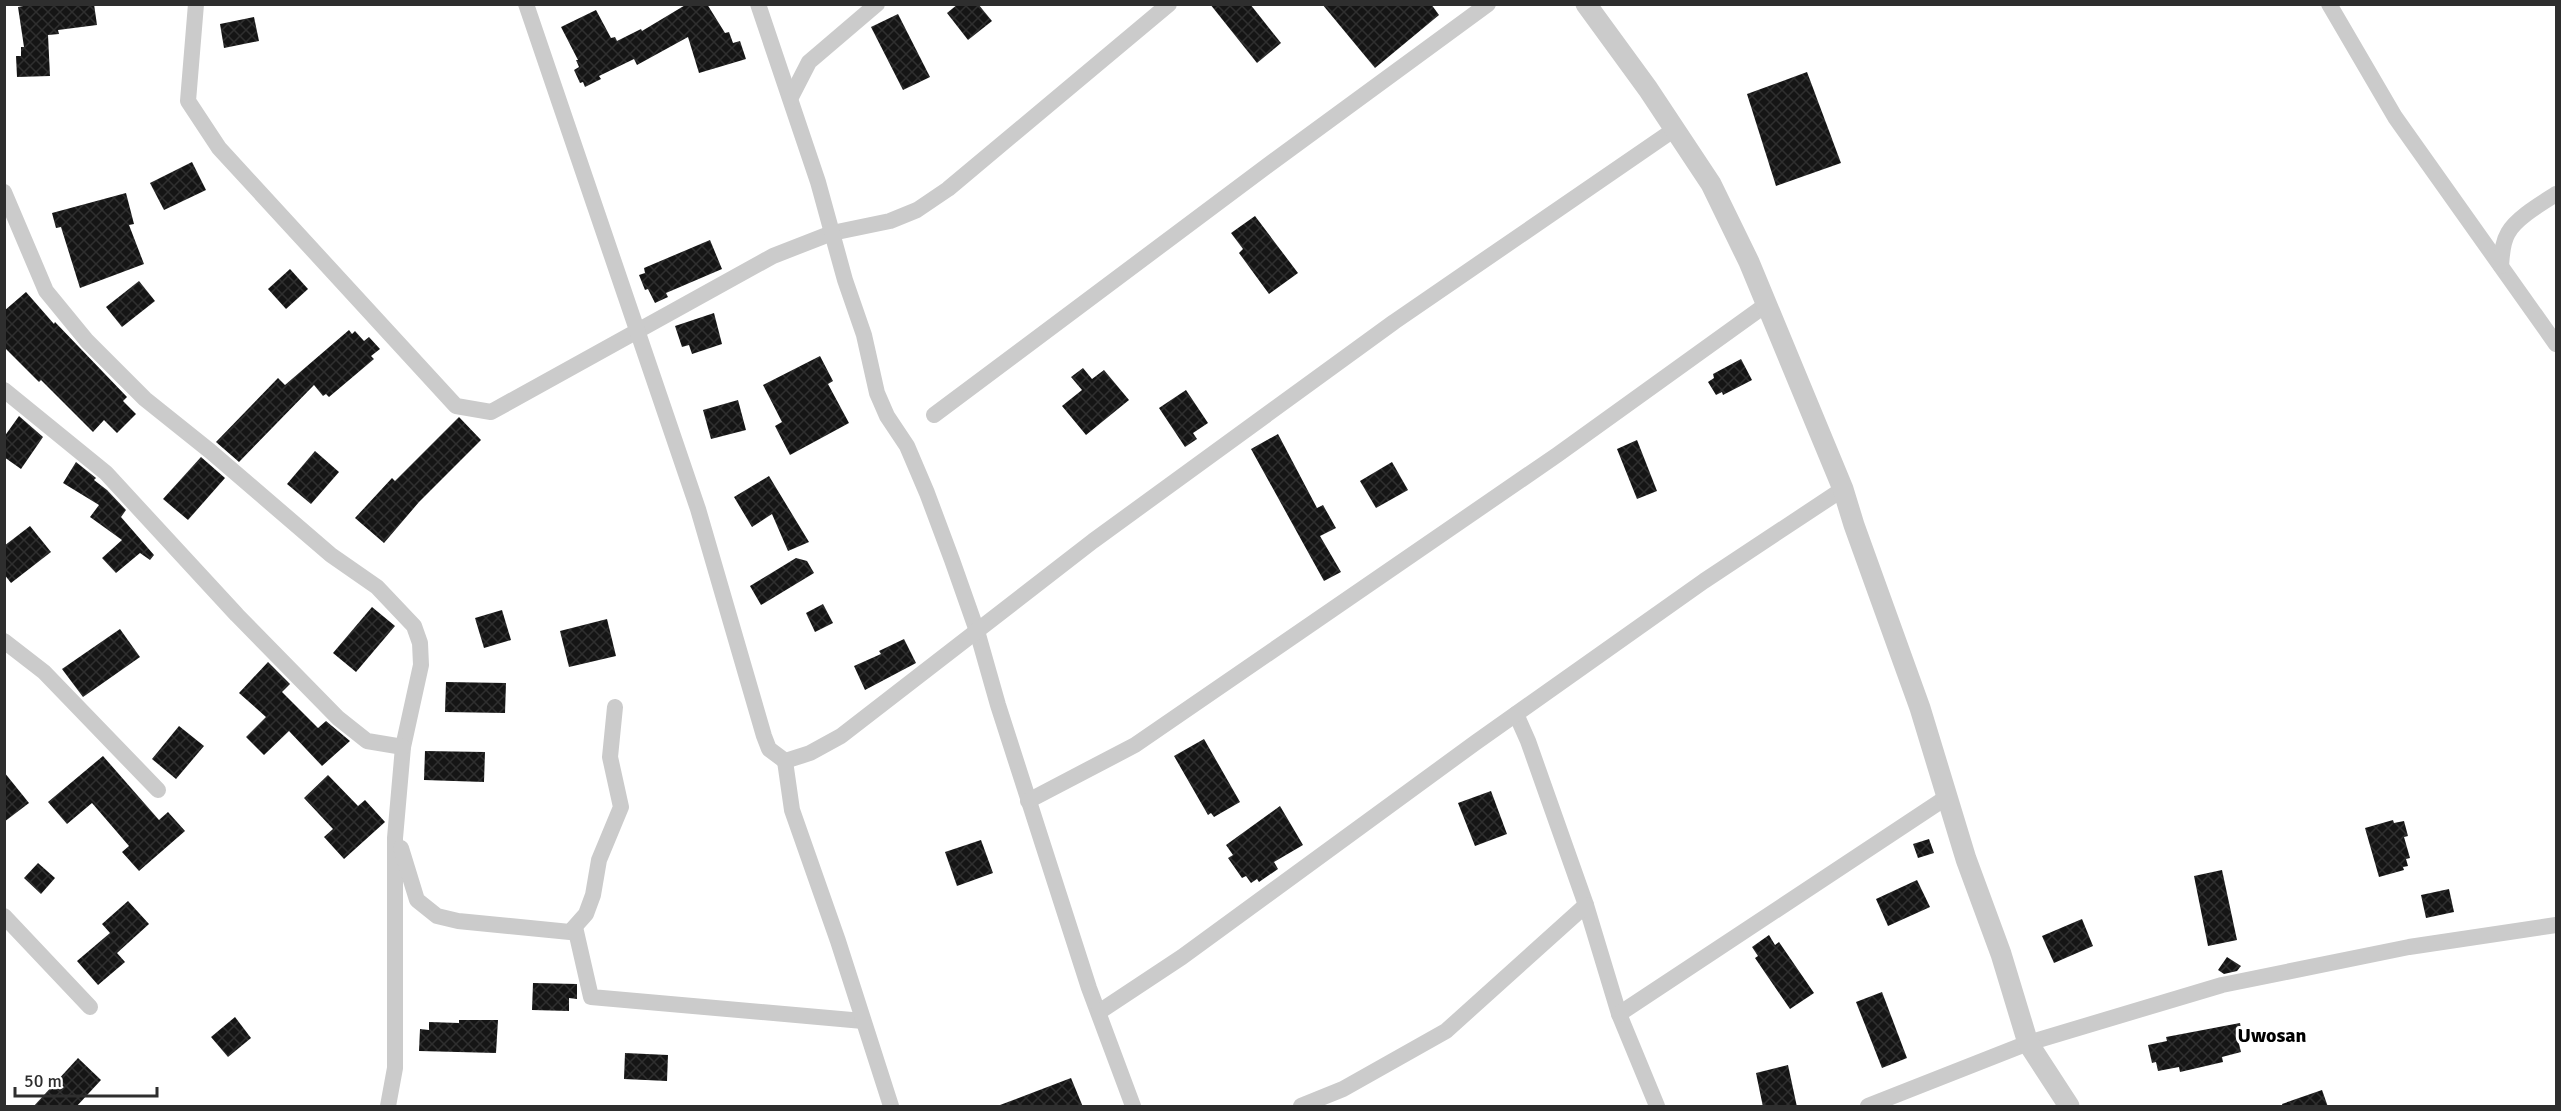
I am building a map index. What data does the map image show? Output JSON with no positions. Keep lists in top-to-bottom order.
{
  "districts": ["Uwosan"],
  "scale_bar": "50 m"
}
